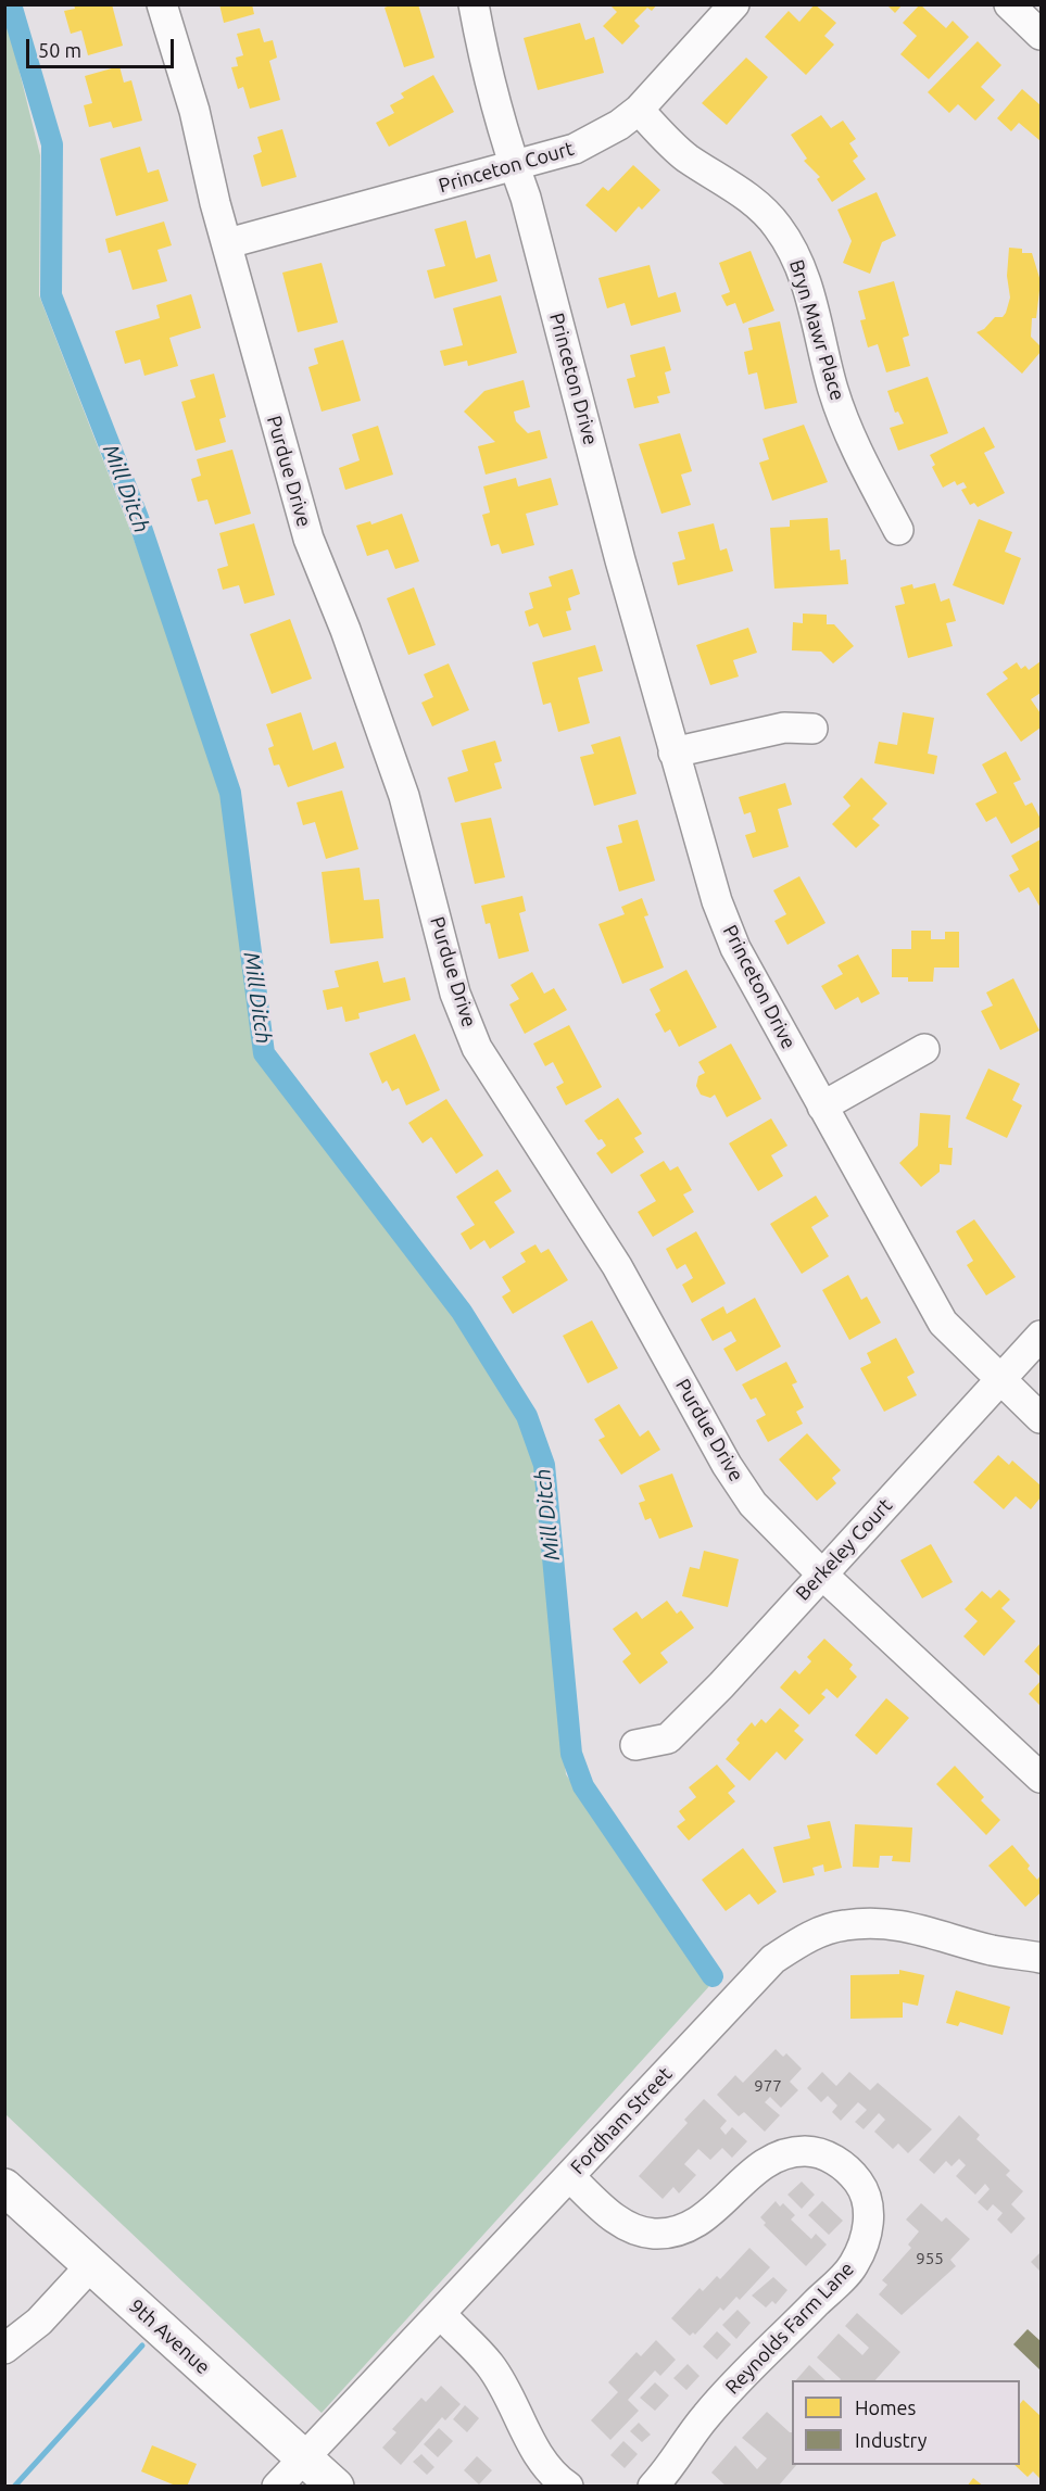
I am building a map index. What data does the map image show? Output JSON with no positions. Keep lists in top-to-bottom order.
{
  "streets": {
    "main road": ["9th Avenue"],
    "street": [
      "Princeton Court",
      "Bryn Mawr Place",
      "Princeton Drive",
      "Purdue Drive",
      "Berkeley Court",
      "Fordham Street",
      "Reynolds Farm Lane"
    ]
  },
  "crossings": [
    ["Princeton Court", "Bryn Mawr Place"],
    ["Princeton Court", "Princeton Drive"],
    ["Princeton Court", "Purdue Drive"],
    ["Princeton Drive", "Berkeley Court"],
    ["Purdue Drive", "Berkeley Court"],
    ["Fordham Street", "Reynolds Farm Lane"],
    ["Fordham Street", "9th Avenue"]
  ],
  "water": ["Mill Ditch"],
  "house_numbers": ["977", "955"],
  "legend": ["Homes", "Industry"],
  "scale_bar": "50 m"
}
